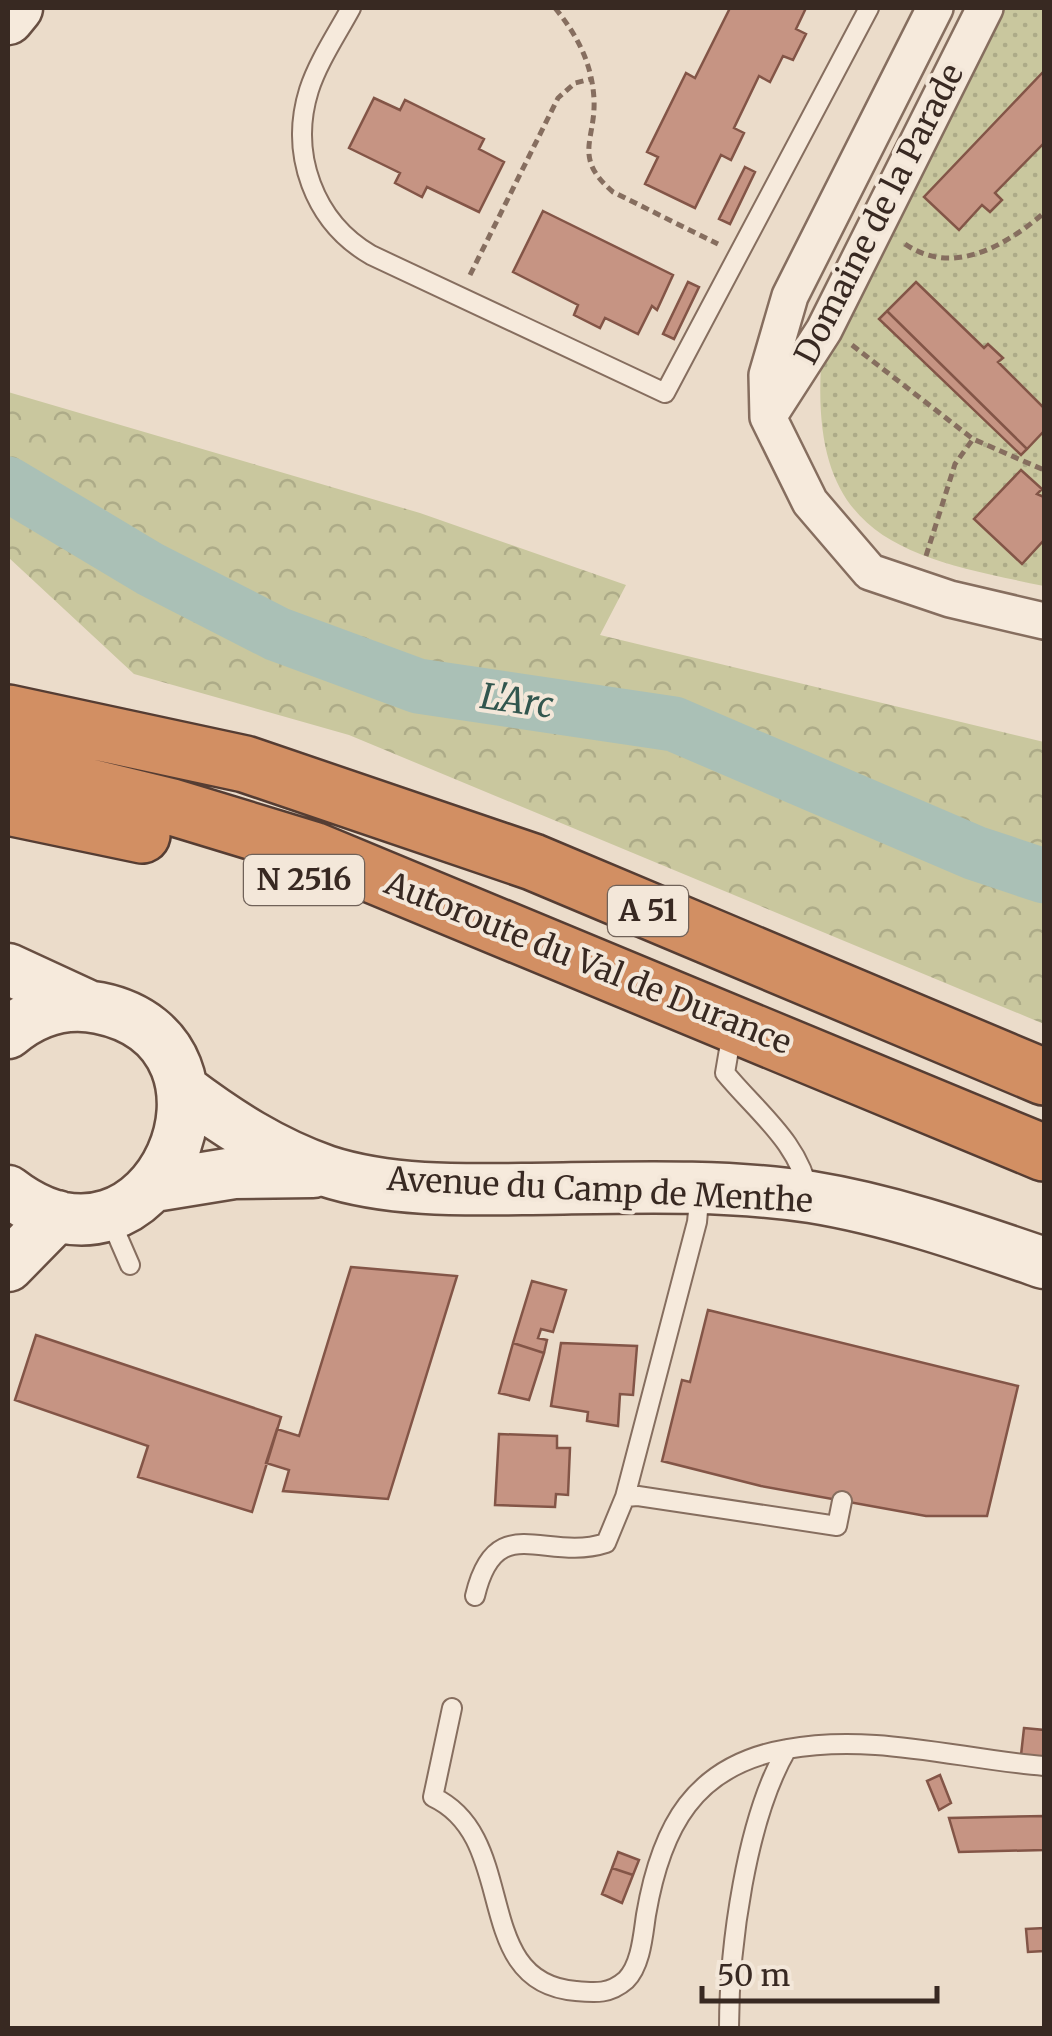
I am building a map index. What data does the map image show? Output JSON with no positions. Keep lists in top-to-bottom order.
{
  "streets": {
    "highway": ["N 2516", "A 51", "Autoroute du Val de Durance"],
    "main road": ["Avenue du Camp de Menthe"],
    "street": ["Domaine de la Parade"]
  },
  "crossings": [
    ["N 2516", "Autoroute du Val de Durance"]
  ],
  "water": ["L'Arc"],
  "scale_bar": "50 m"
}
